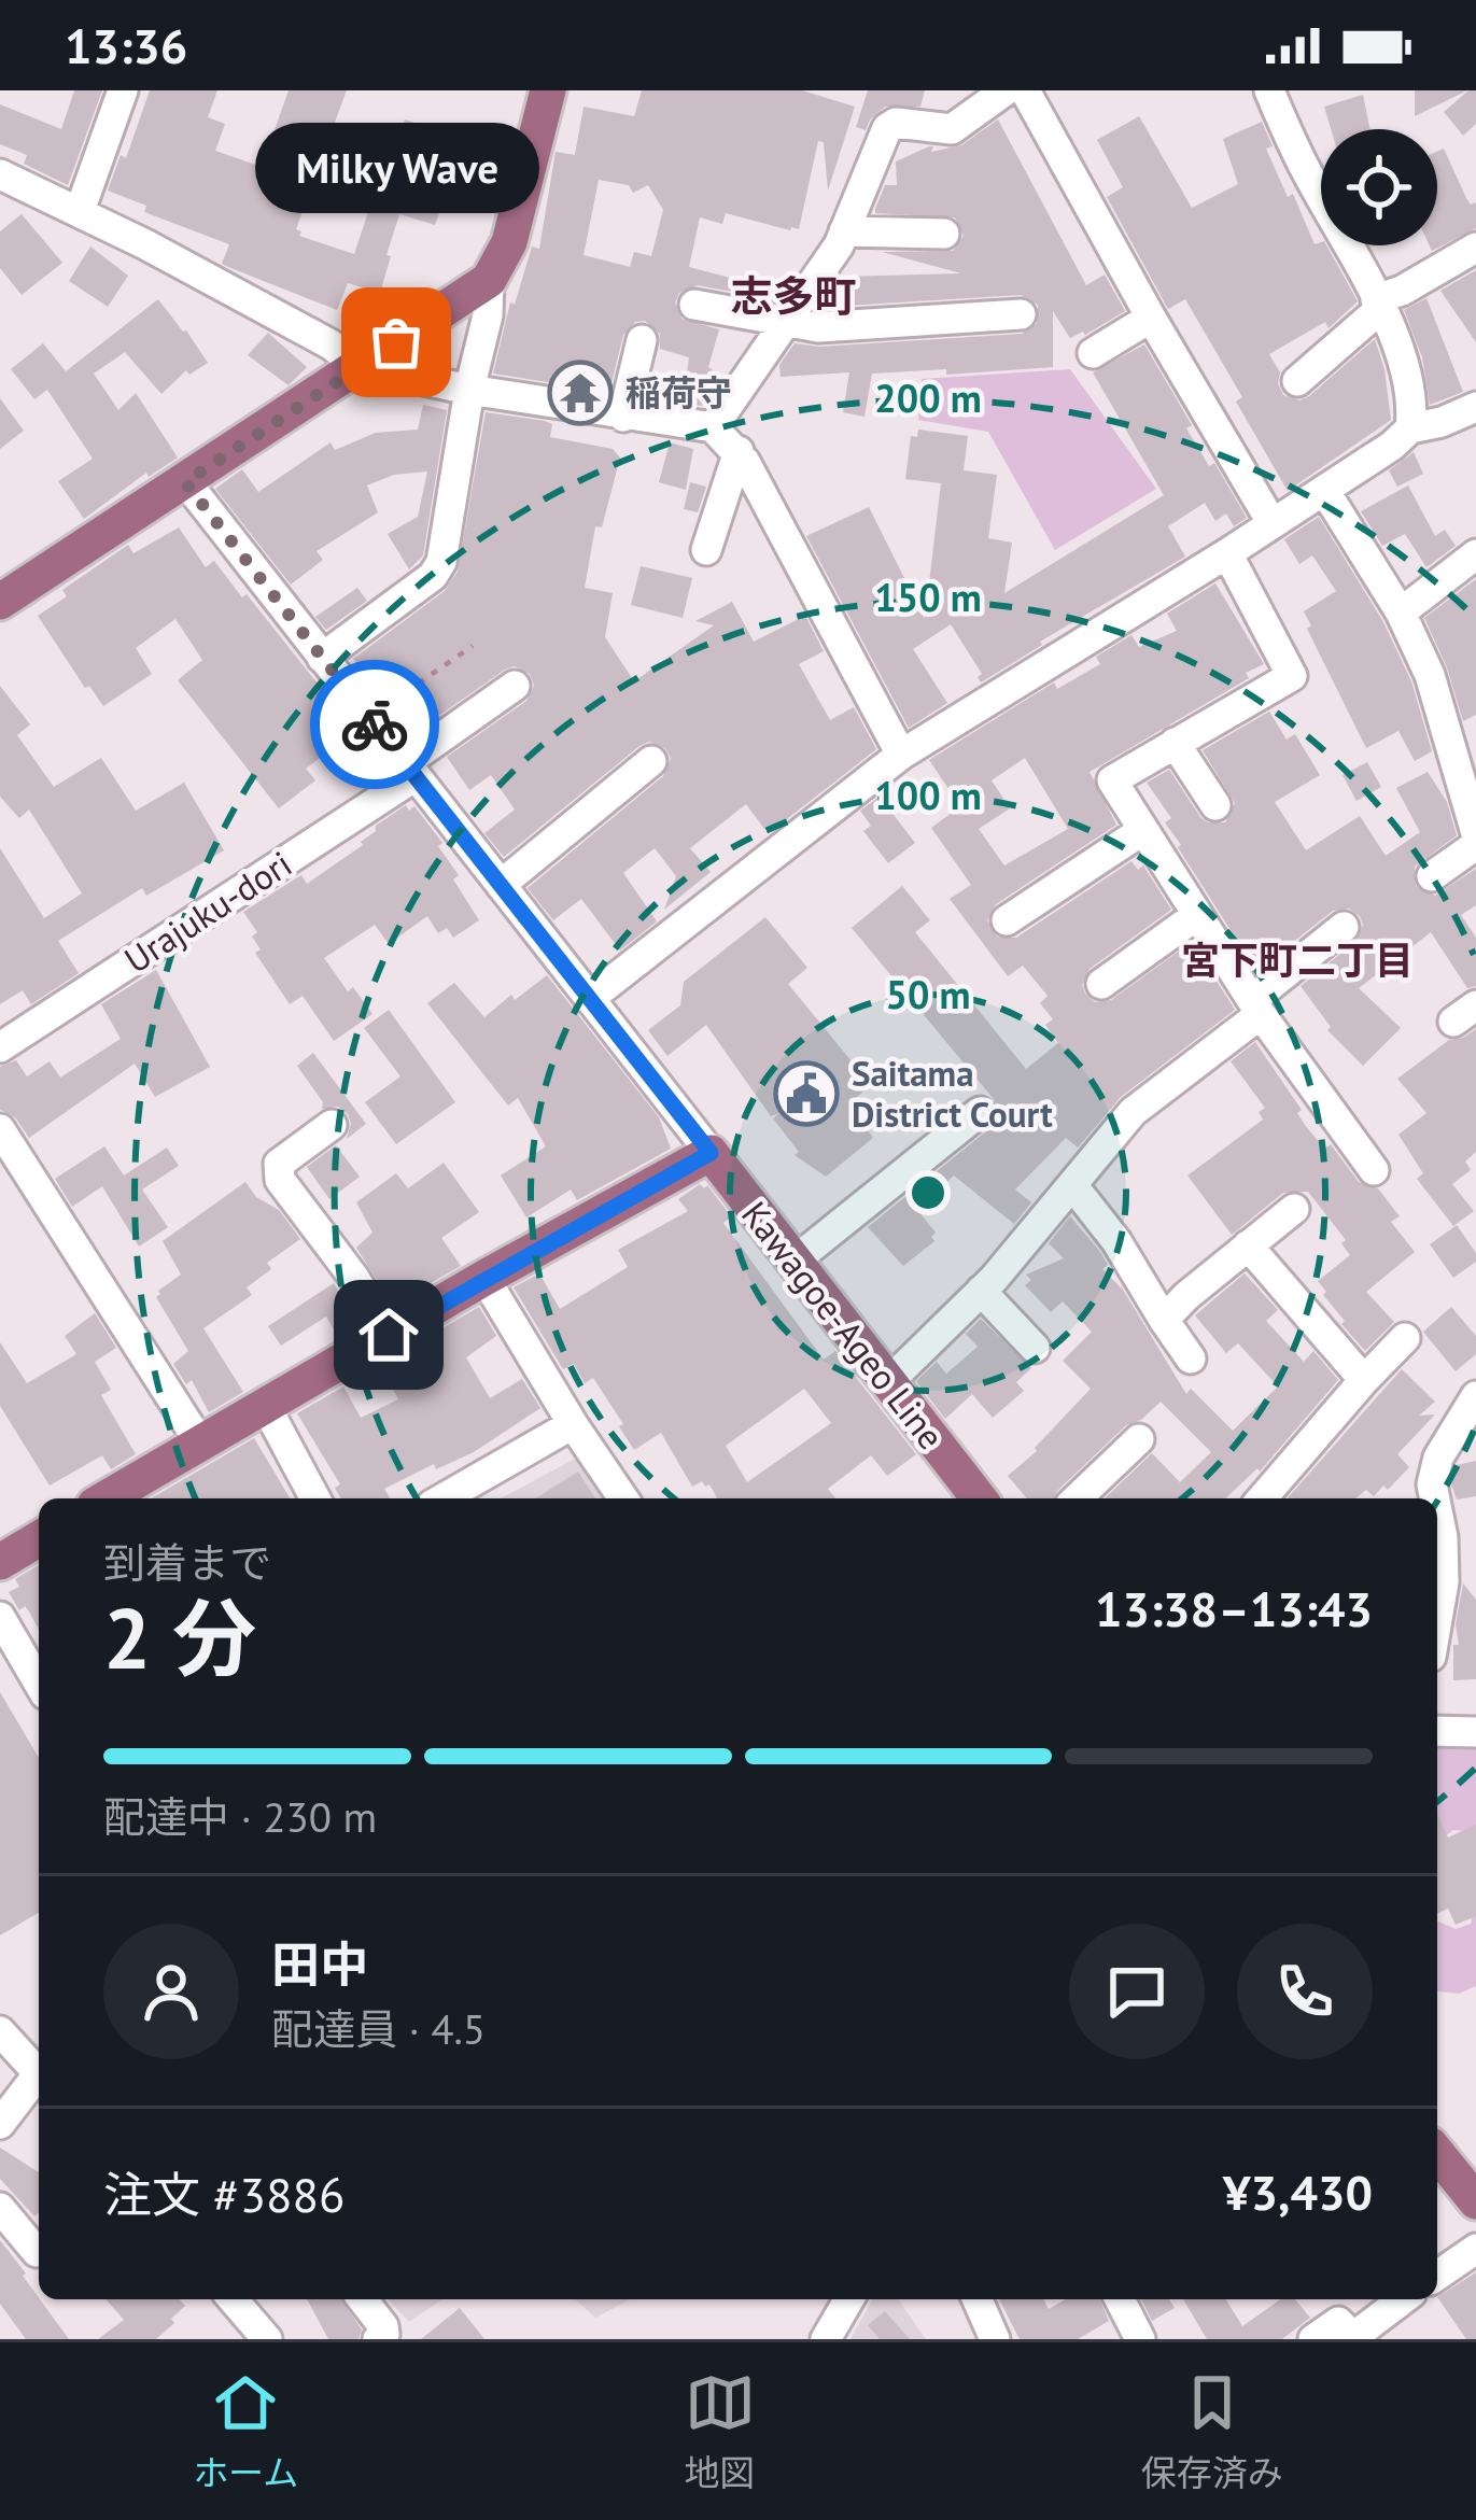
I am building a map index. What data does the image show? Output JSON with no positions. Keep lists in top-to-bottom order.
{
  "streets": {
    "main road": ["Kawagoe-Ageo Line"],
    "street": ["Urajuku-dori"]
  },
  "districts": ["志多町", "宮下町二丁目"],
  "places": {
    "other": ["Milky Wave"],
    "temple": ["稲荷守"],
    "public building": ["Saitama District Court"]
  },
  "page": {
    "status": "13:36",
    "bubble": "Milky Wave",
    "heading": ["2 分", "到着まで", "13:38–13:43"],
    "panel": [
      "田中",
      "配達員 · 4.5",
      "注文 #3886",
      "¥3,430"
    ],
    "bar": "配達中 · 230 m",
    "tabs": ["ホーム", "地図", "保存済み"]
  },
  "rings": [
    "200 m",
    "150 m",
    "100 m",
    "50 m"
  ]
}
